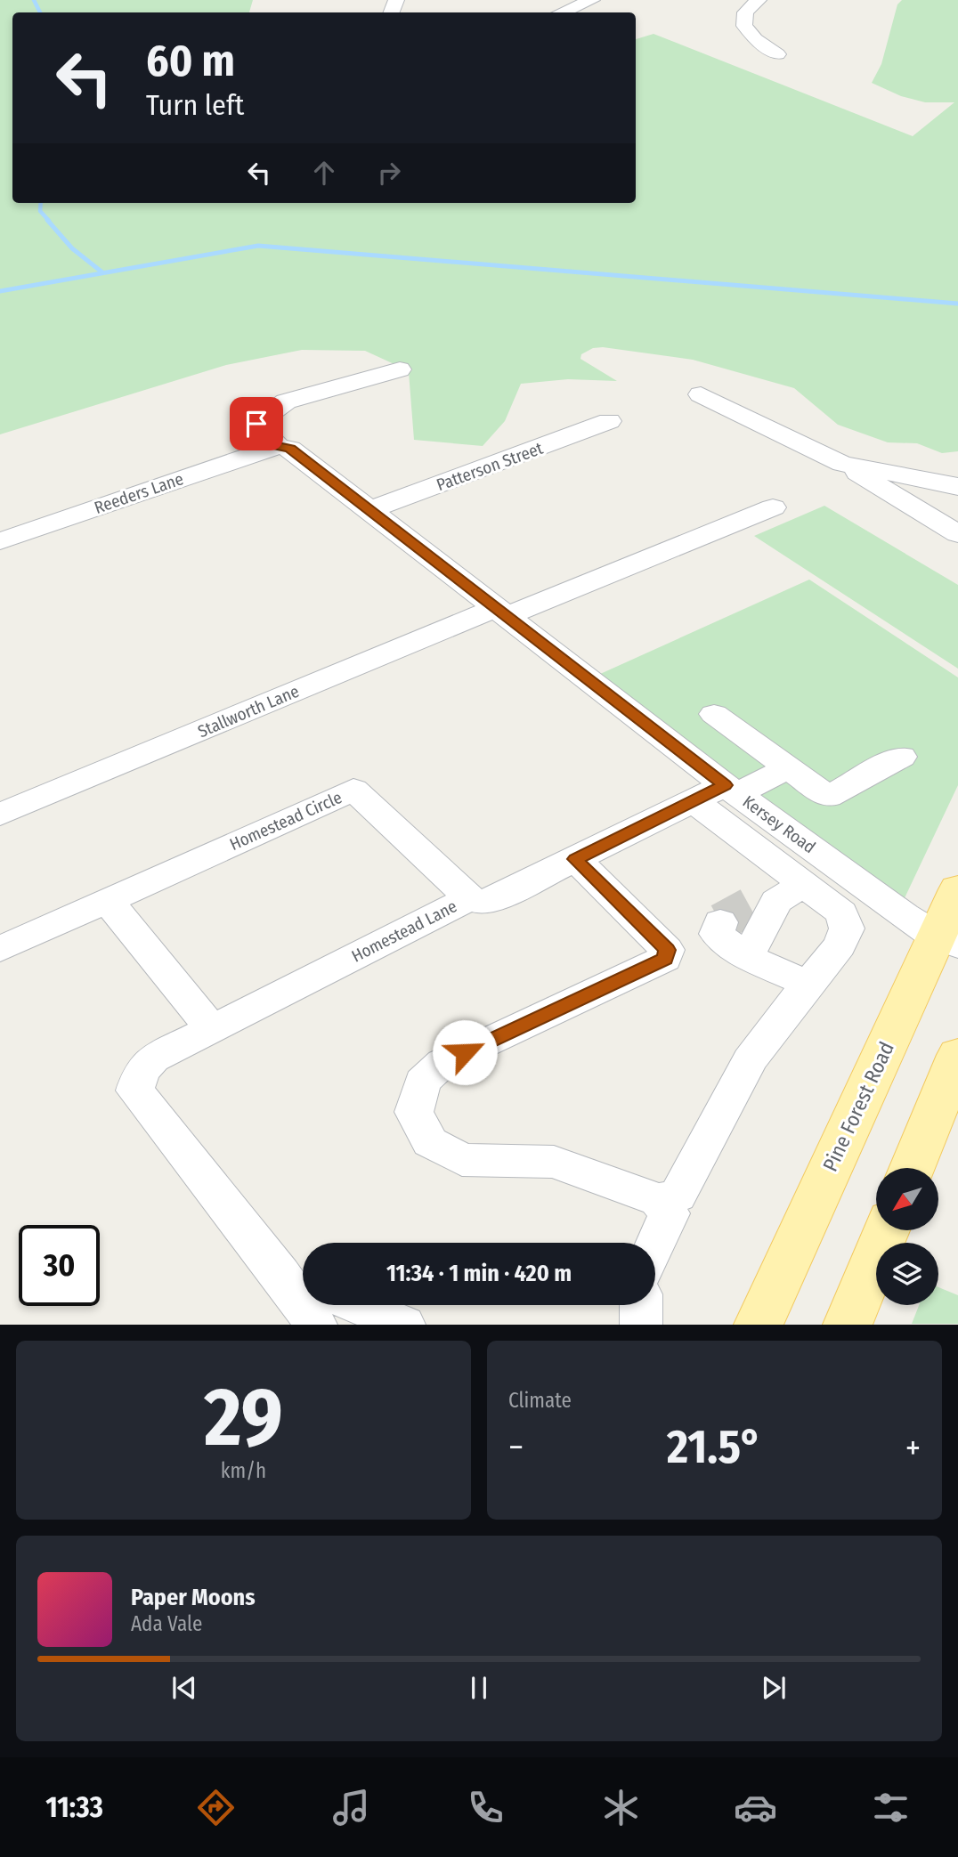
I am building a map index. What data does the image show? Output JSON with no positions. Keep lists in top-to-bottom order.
{
  "streets": {
    "main road": ["Pine Forest Road"],
    "street": [
      "Patterson Street",
      "Reeders Lane",
      "Stallworth Lane",
      "Homestead Circle",
      "Kersey Road",
      "Homestead Lane"
    ]
  },
  "crossings": [
    ["Patterson Street", "Kersey Road"],
    ["Reeders Lane", "Kersey Road"],
    ["Stallworth Lane", "Kersey Road"],
    ["Homestead Circle", "Homestead Lane"],
    ["Kersey Road", "Homestead Lane"],
    ["Kersey Road", "Pine Forest Road"]
  ],
  "north": "bottom left",
  "page": {
    "turn": ["60 m", "Turn left"],
    "limit": "30",
    "trip": "11:34 · 1 min · 420 m",
    "tile": [
      ["29", "km/h"],
      "Climate"
    ],
    "heat": ["−", "21.5°", "+"],
    "song": ["Paper Moons", "Ada Vale"],
    "tabs": "11:33"
  }
}
